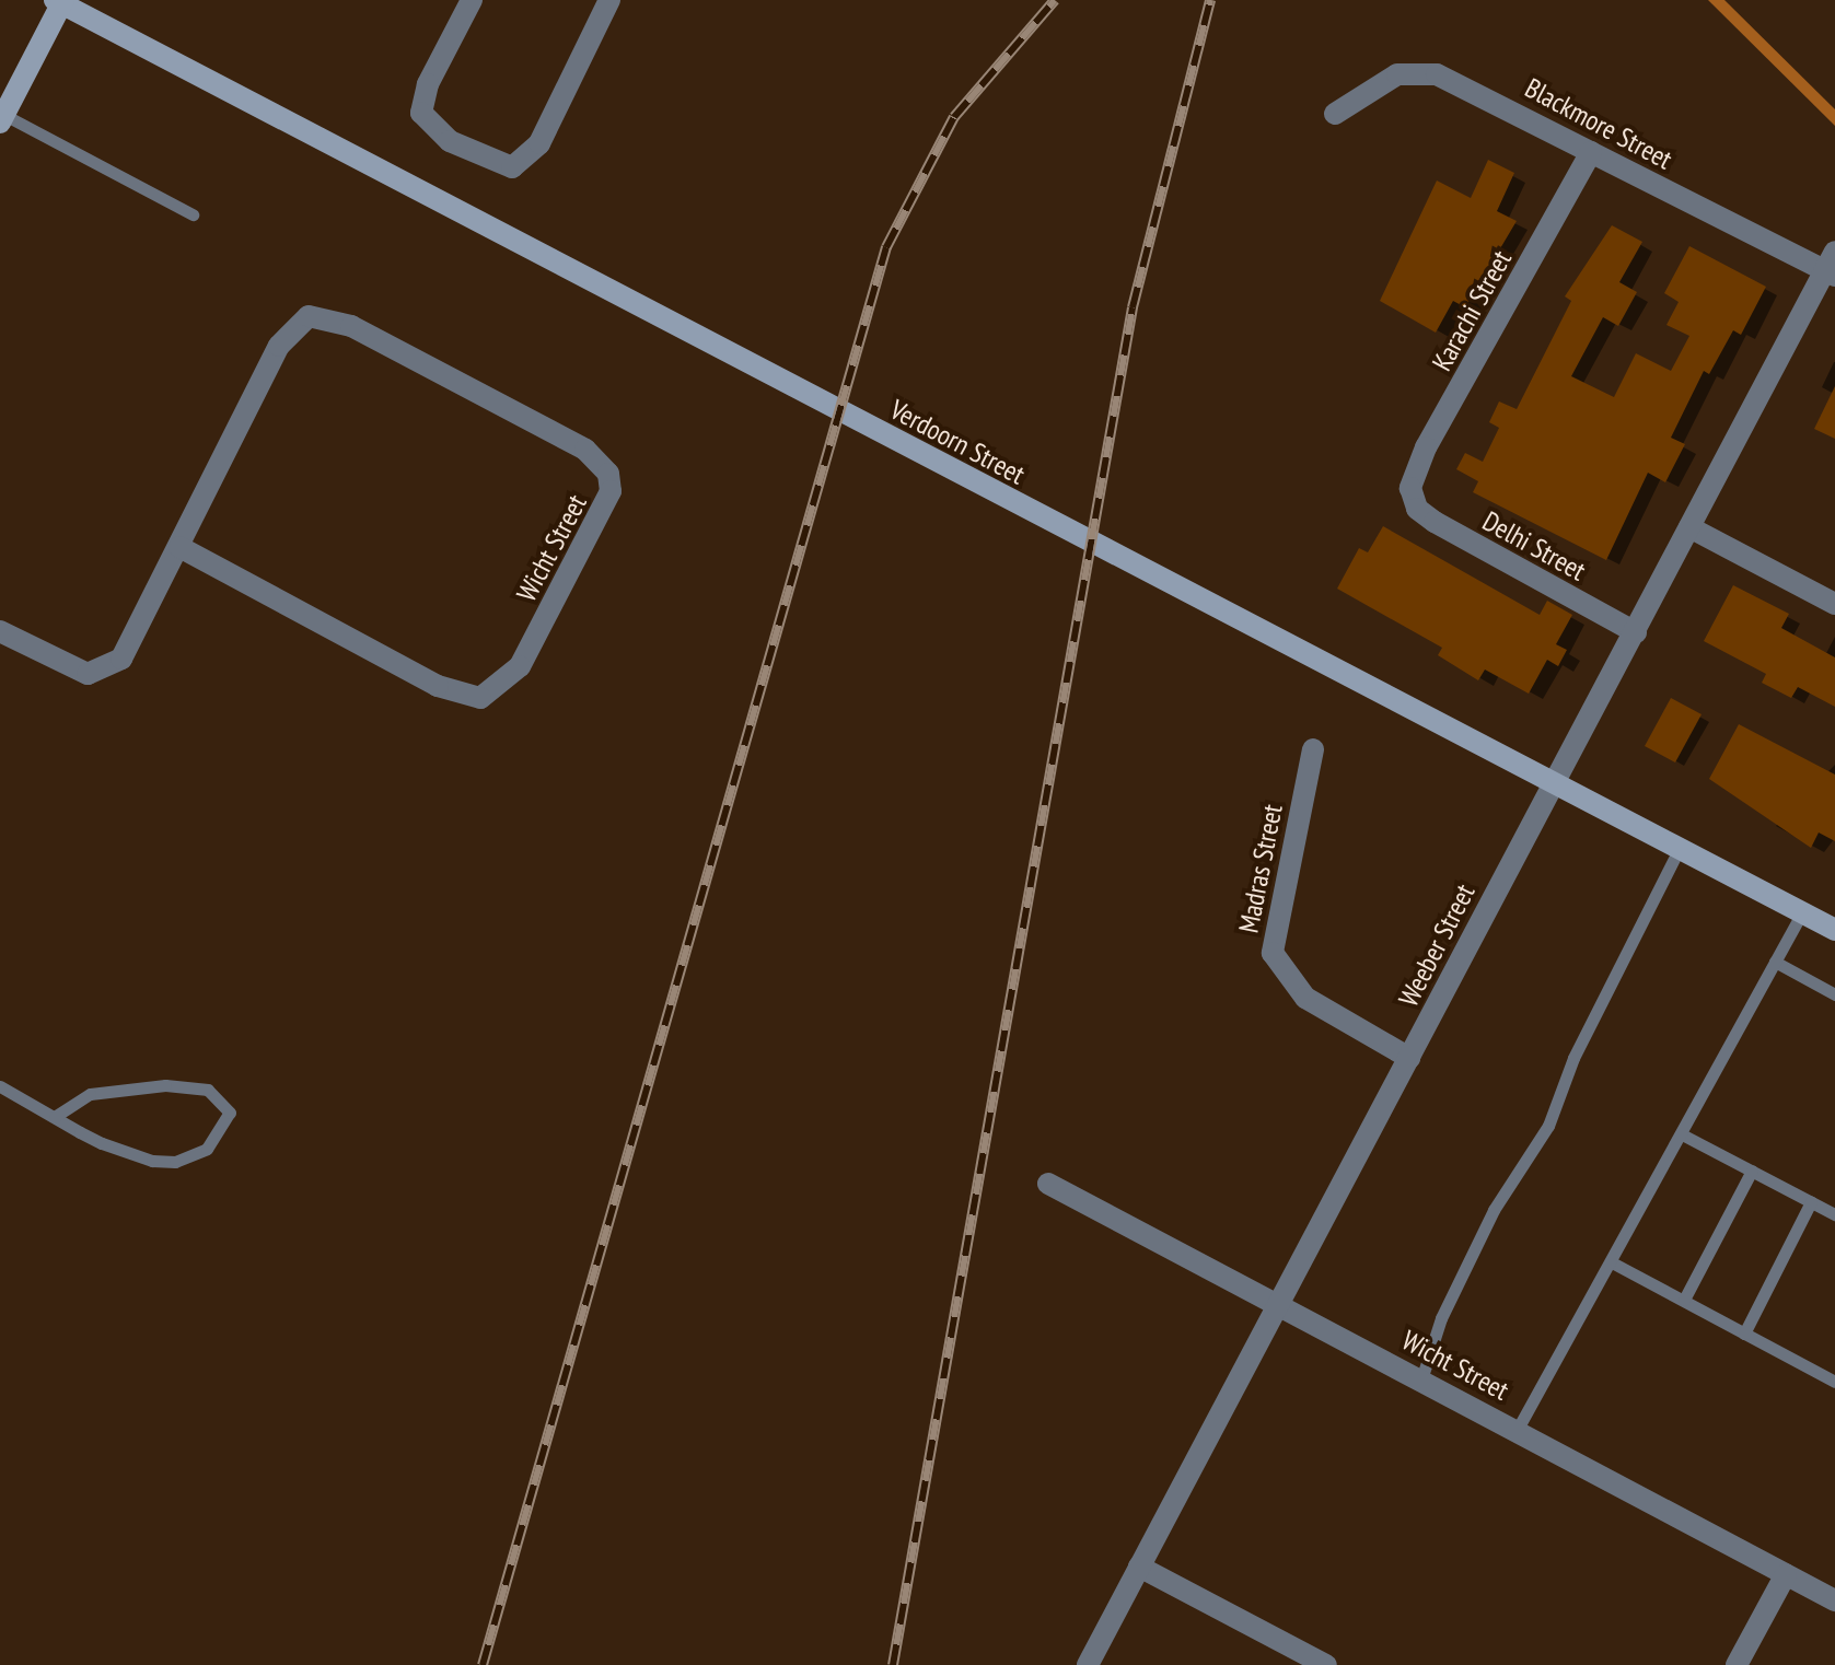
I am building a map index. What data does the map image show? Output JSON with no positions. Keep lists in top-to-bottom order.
{
  "streets": {
    "street": [
      "Blackmore Street",
      "Karachi Street",
      "Verdoorn Street",
      "Delhi Street",
      "Wicht Street",
      "Madras Street",
      "Weeber Street"
    ]
  },
  "crossings": [
    ["Blackmore Street", "Karachi Street"],
    ["Blackmore Street", "Weeber Street"],
    ["Karachi Street", "Delhi Street"],
    ["Verdoorn Street", "Weeber Street"],
    ["Delhi Street", "Weeber Street"],
    ["Wicht Street", "Weeber Street"],
    ["Madras Street", "Weeber Street"]
  ]
}
